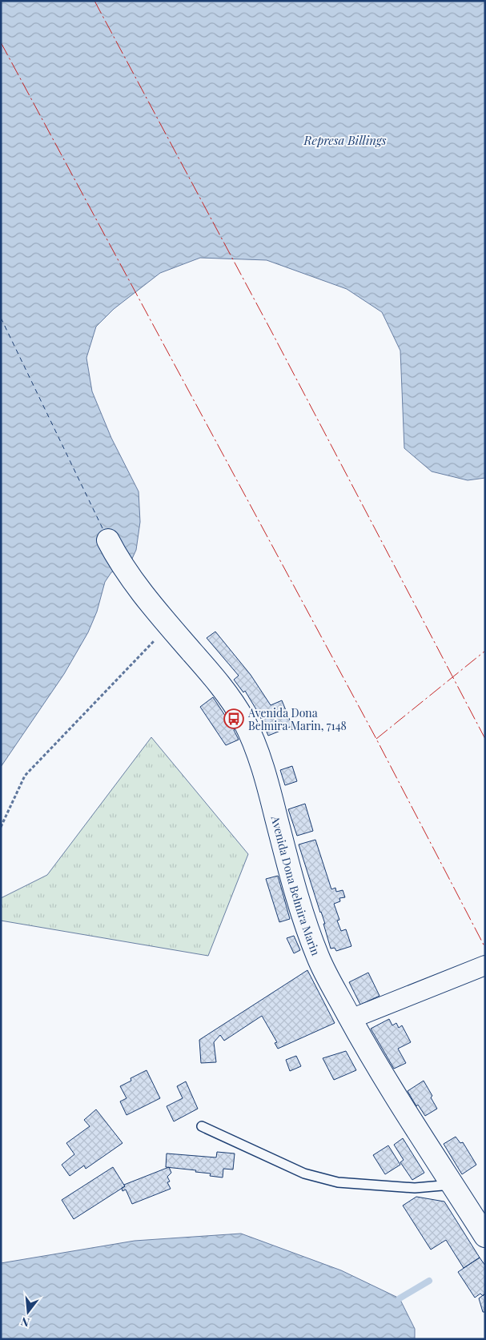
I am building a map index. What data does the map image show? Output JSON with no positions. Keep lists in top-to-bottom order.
{
  "streets": {
    "main road": ["Avenida Dona Belmira Marin"]
  },
  "water": ["Represa Billings"],
  "places": {
    "bus stop": ["Avenida Dona Belmira Marin, 7148"]
  },
  "north": "bottom"
}
